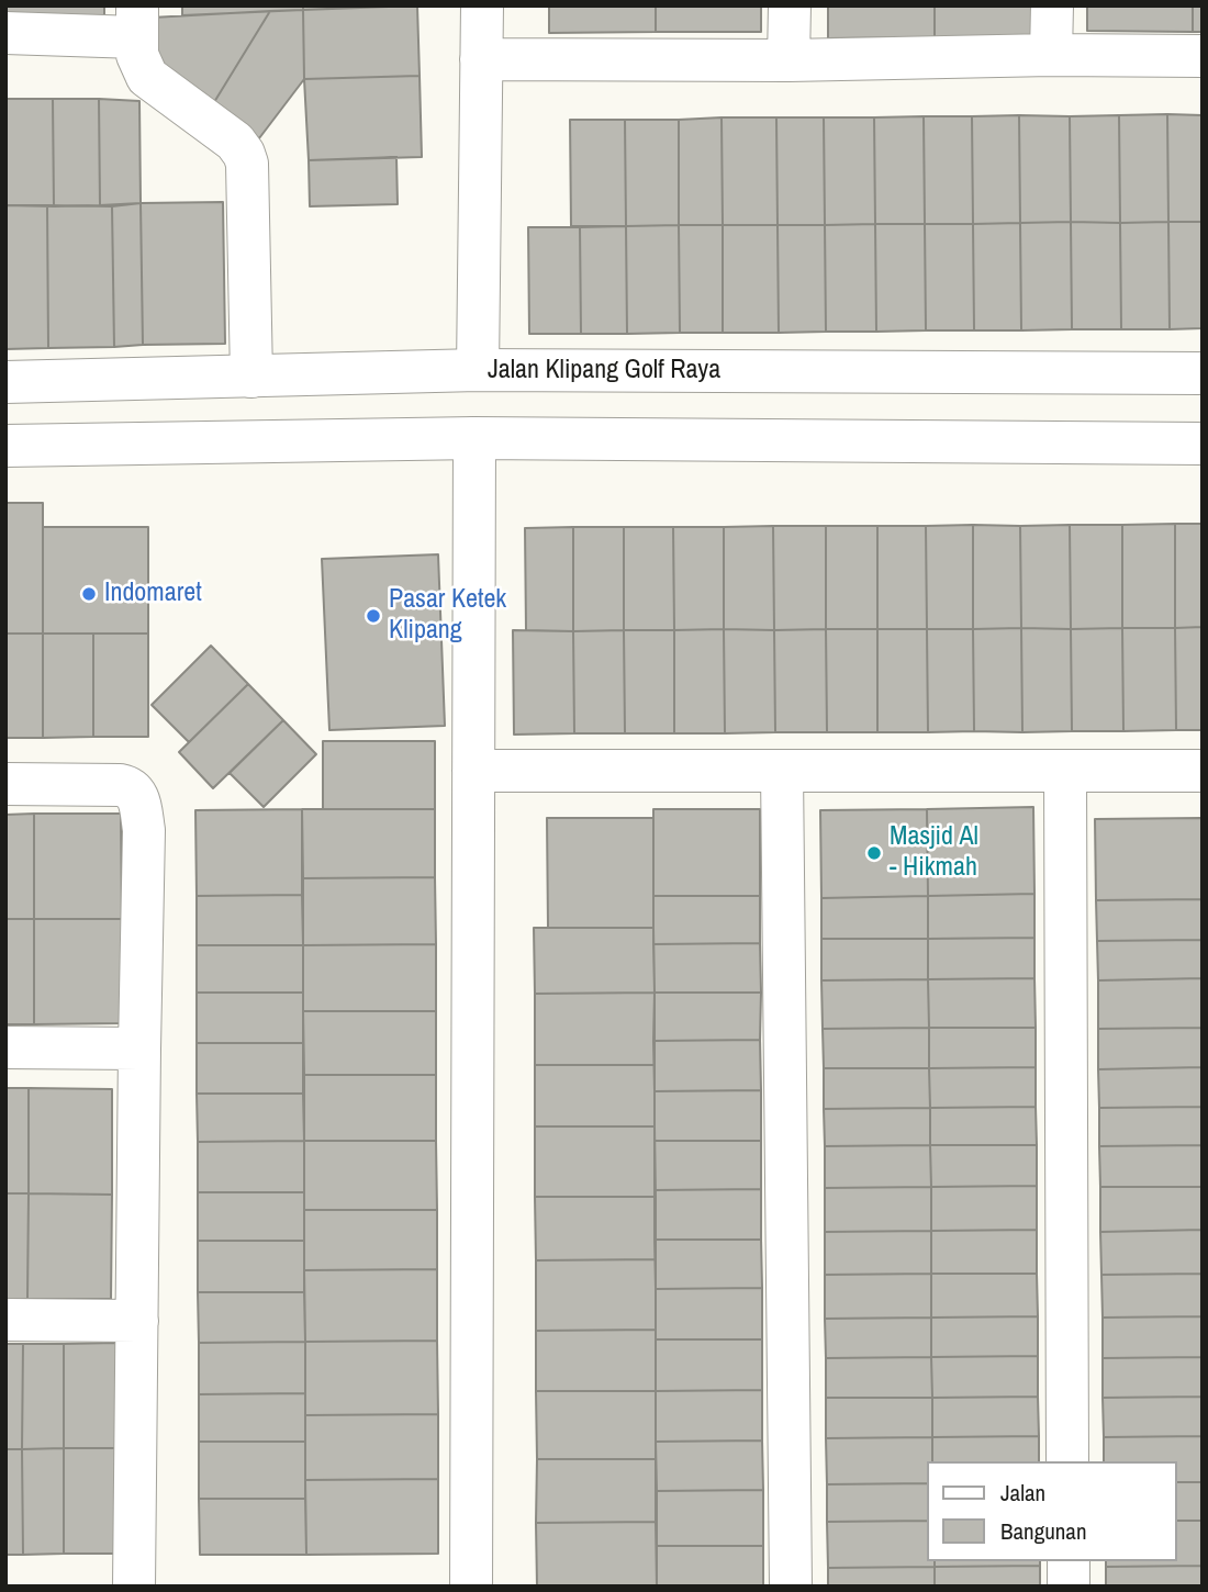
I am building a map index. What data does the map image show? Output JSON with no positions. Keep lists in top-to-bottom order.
{
  "streets": {
    "street": ["Jalan Klipang Golf Raya"]
  },
  "places": ["Indomaret", "Pasar Ketek Klipang", "Masjid Al - Hikmah"],
  "legend": ["Jalan", "Bangunan"]
}
